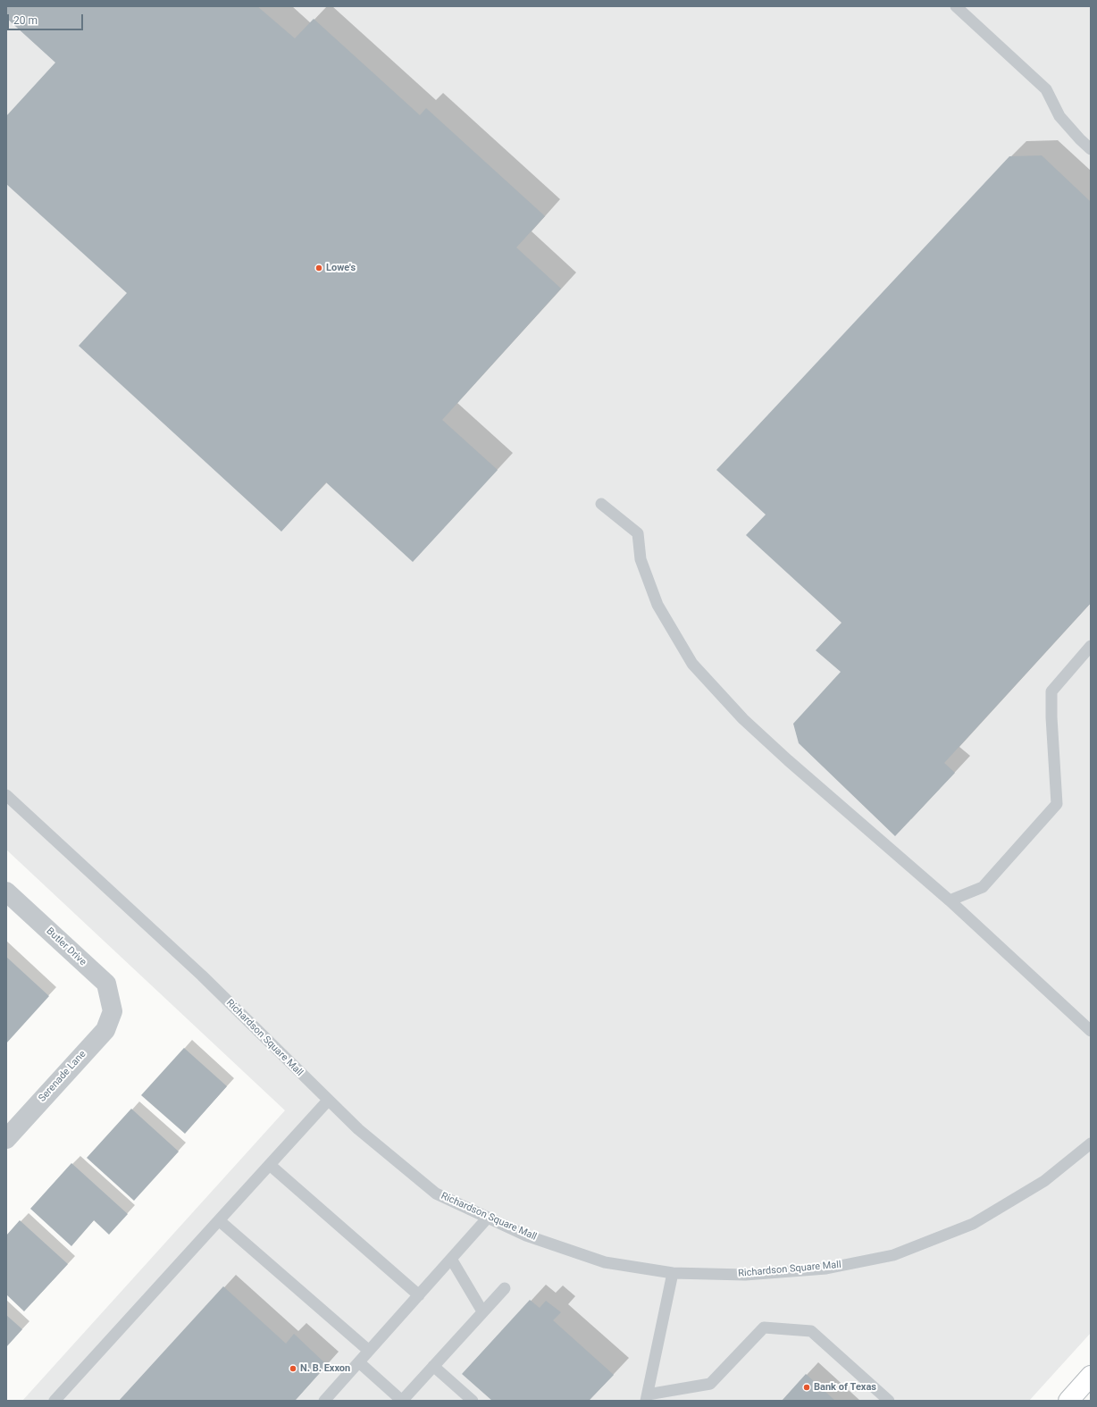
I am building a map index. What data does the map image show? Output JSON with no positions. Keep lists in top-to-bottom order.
{
  "streets": {
    "street": ["Butler Drive", "Serenade Lane"],
    "lane": ["Richardson Square Mall"]
  },
  "crossings": [
    ["Butler Drive", "Serenade Lane"]
  ],
  "places": ["Lowe's", "N. B. Exxon", "Bank of Texas"],
  "scale_bar": "20 m"
}
